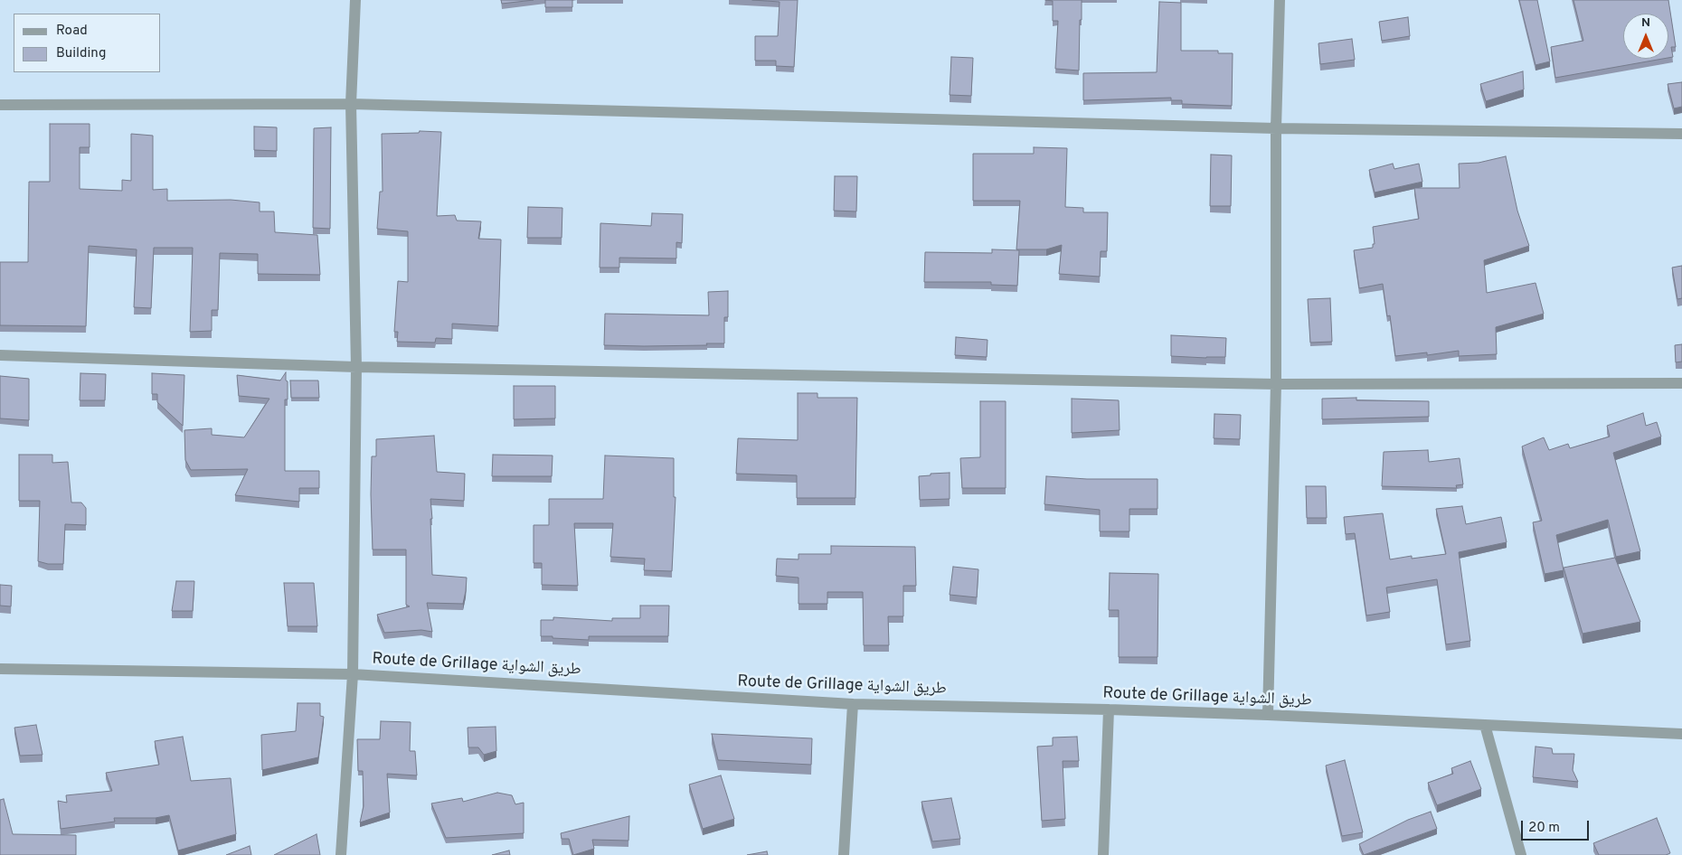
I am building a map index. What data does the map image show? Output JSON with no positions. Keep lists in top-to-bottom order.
{
  "streets": {
    "street": ["Route de Grillage طريق الشواية"]
  },
  "legend": ["Road", "Building"],
  "scale_bar": "20 m",
  "north": "top"
}
